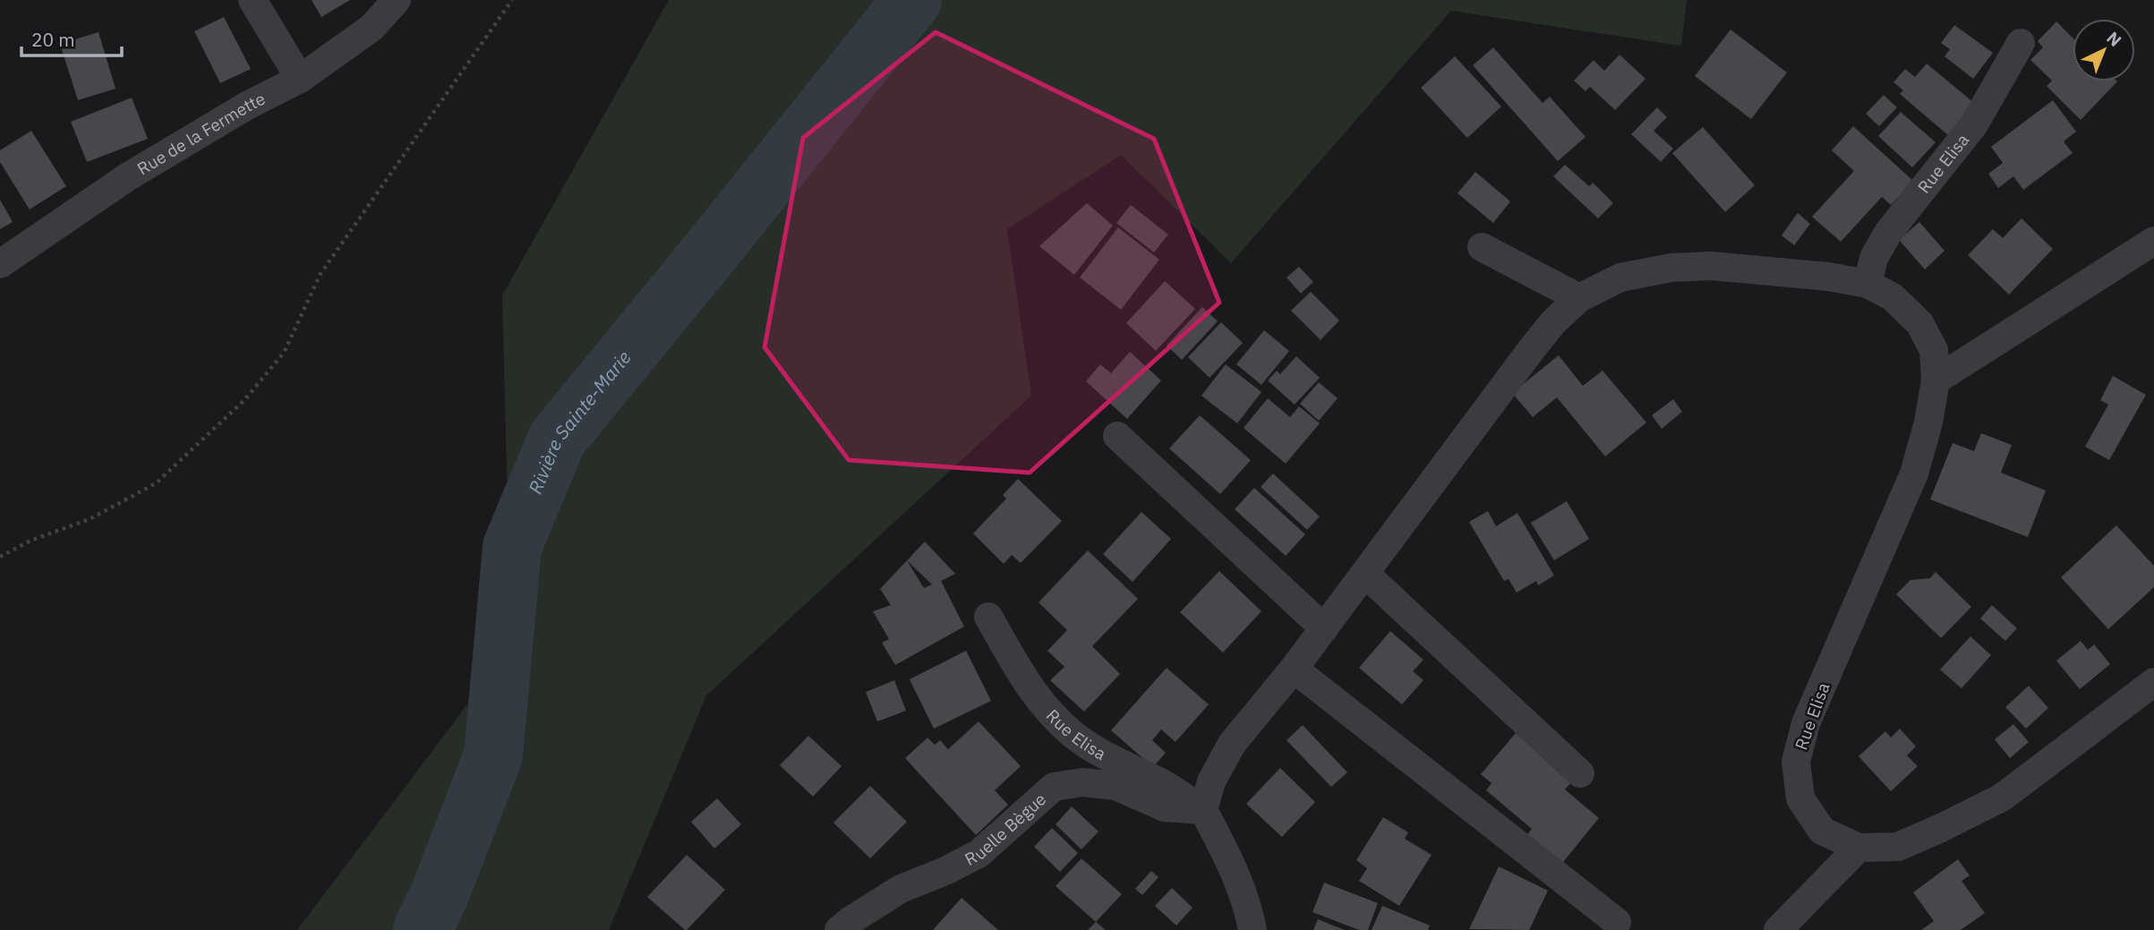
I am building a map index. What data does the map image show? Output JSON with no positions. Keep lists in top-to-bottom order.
{
  "streets": {
    "street": ["Rue de la Fermette", "Rue Elisa", "Ruelle Bègue"]
  },
  "crossings": [
    ["Rue Elisa", "Ruelle Bègue"]
  ],
  "water": ["Rivière Sainte-Marie"],
  "scale_bar": "20 m",
  "north": "top right"
}
